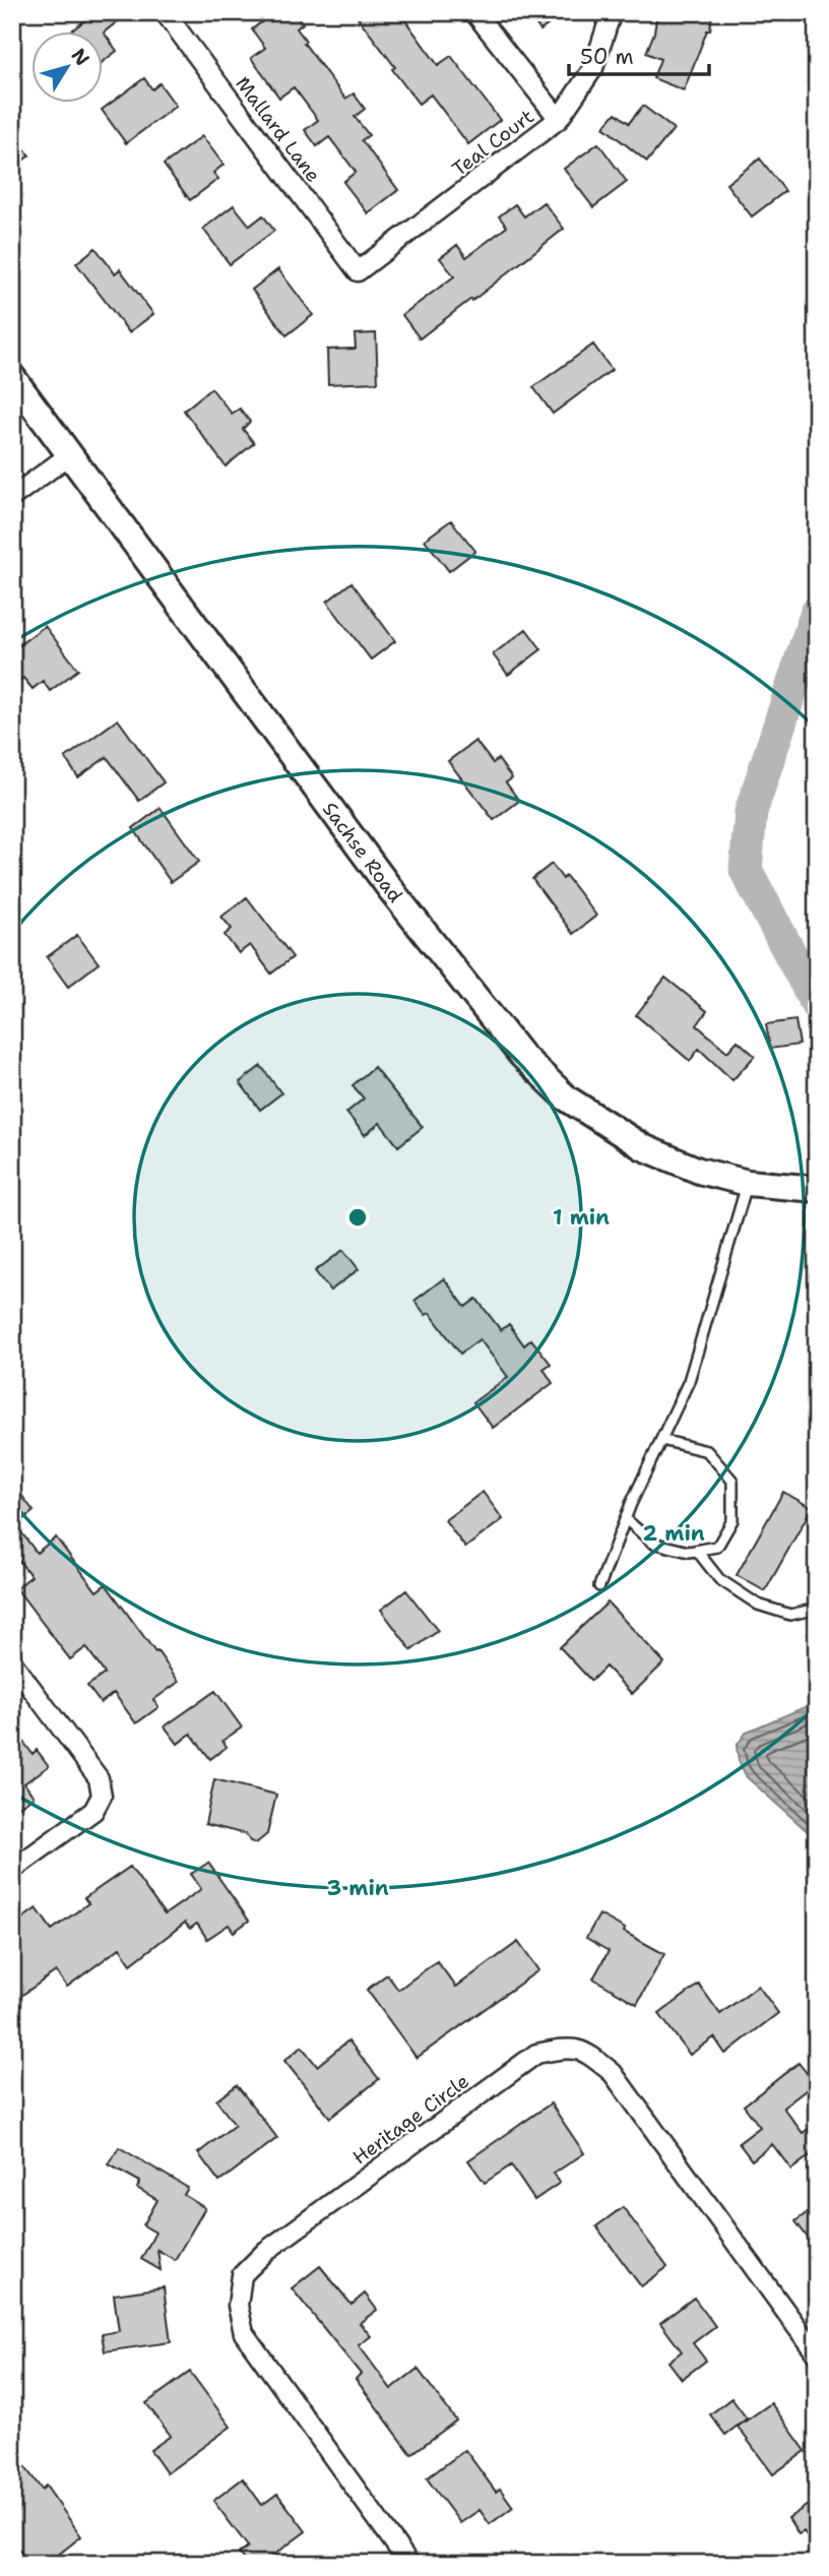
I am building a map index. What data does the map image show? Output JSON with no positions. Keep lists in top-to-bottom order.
{
  "streets": {
    "main road": ["Sachse Road"],
    "street": ["Mallard Lane", "Teal Court", "Heritage Circle"]
  },
  "crossings": [
    ["Mallard Lane", "Teal Court"]
  ],
  "scale_bar": "50 m",
  "north": "top right",
  "rings": ["1 min", "2 min", "3 min"]
}
